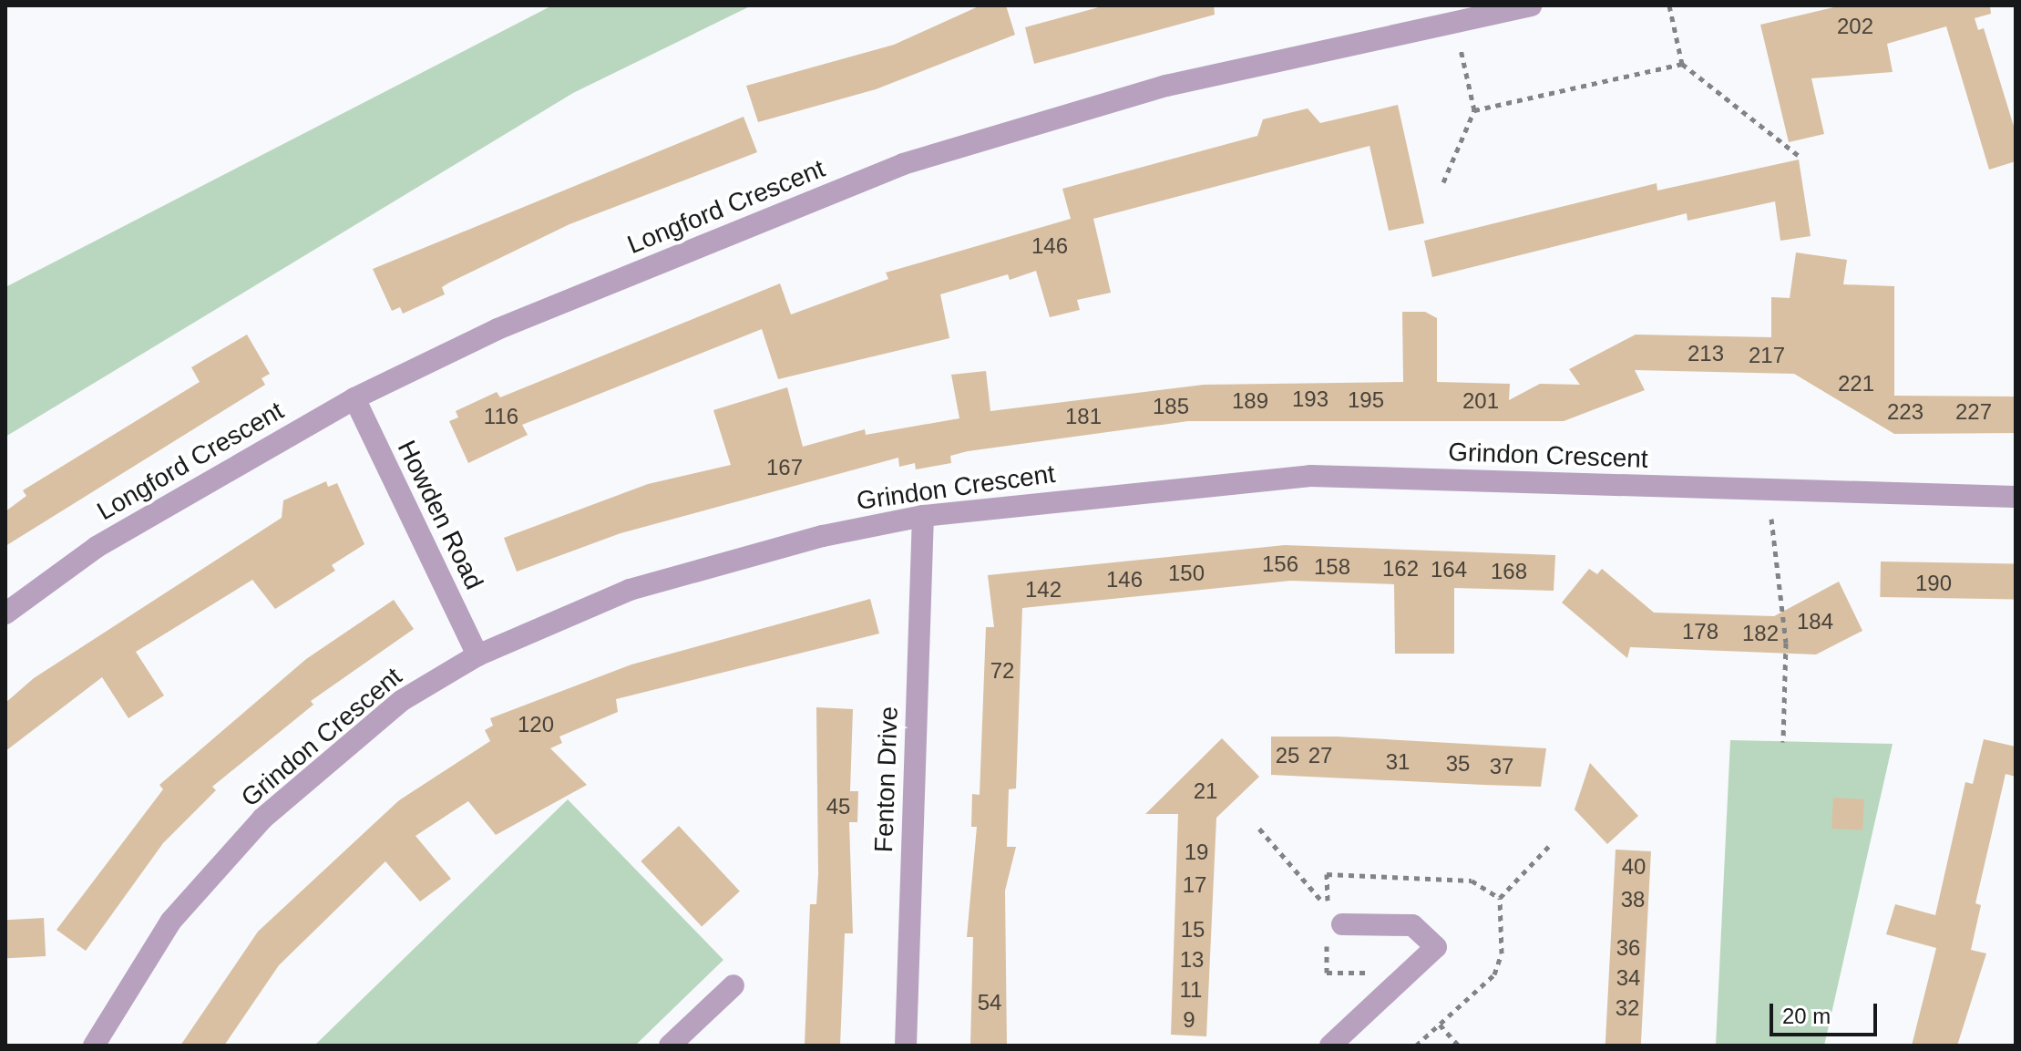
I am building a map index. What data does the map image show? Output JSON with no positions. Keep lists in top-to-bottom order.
{
  "streets": {
    "street": [
      "Longford Crescent",
      "Grindon Crescent",
      "Howden Road",
      "Fenton Drive"
    ]
  },
  "crossings": [
    ["Longford Crescent", "Howden Road"],
    ["Grindon Crescent", "Howden Road"],
    ["Grindon Crescent", "Fenton Drive"]
  ],
  "house_numbers": [
    "202",
    "146",
    "213",
    "217",
    "221",
    "193",
    "195",
    "189",
    "201",
    "185",
    "223",
    "227",
    "116",
    "181",
    "167",
    "156",
    "158",
    "162",
    "164",
    "168",
    "150",
    "146",
    "190",
    "142",
    "184",
    "178",
    "182",
    "72",
    "120",
    "25",
    "27",
    "31",
    "35",
    "37",
    "21",
    "45",
    "19",
    "40",
    "17",
    "38",
    "15",
    "36",
    "13",
    "34",
    "11",
    "54",
    "32",
    "9"
  ],
  "scale_bar": "20 m"
}
